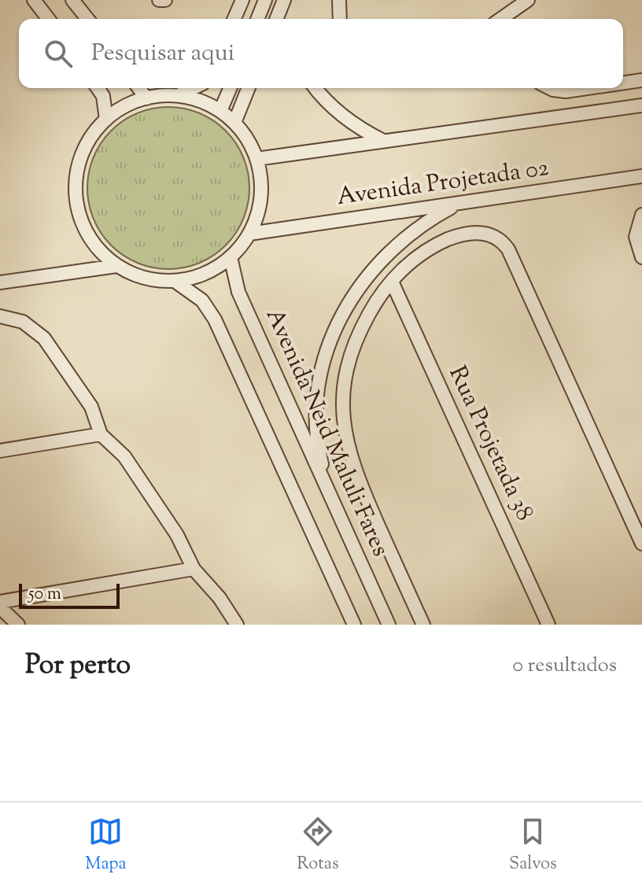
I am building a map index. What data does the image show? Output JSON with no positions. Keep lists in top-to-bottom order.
{
  "streets": {
    "street": ["Avenida Projetada 02", "Avenida Neid Maluli Fares", "Rua Projetada 38"]
  },
  "crossings": [
    ["Avenida Projetada 02", "Avenida Neid Maluli Fares"]
  ],
  "scale_bar": "50 m",
  "page": {
    "search": "Pesquisar aqui",
    "scale": "50 m",
    "heading": ["Por perto", "0 resultados"],
    "nav": ["Mapa", "Rotas", "Salvos"]
  }
}
